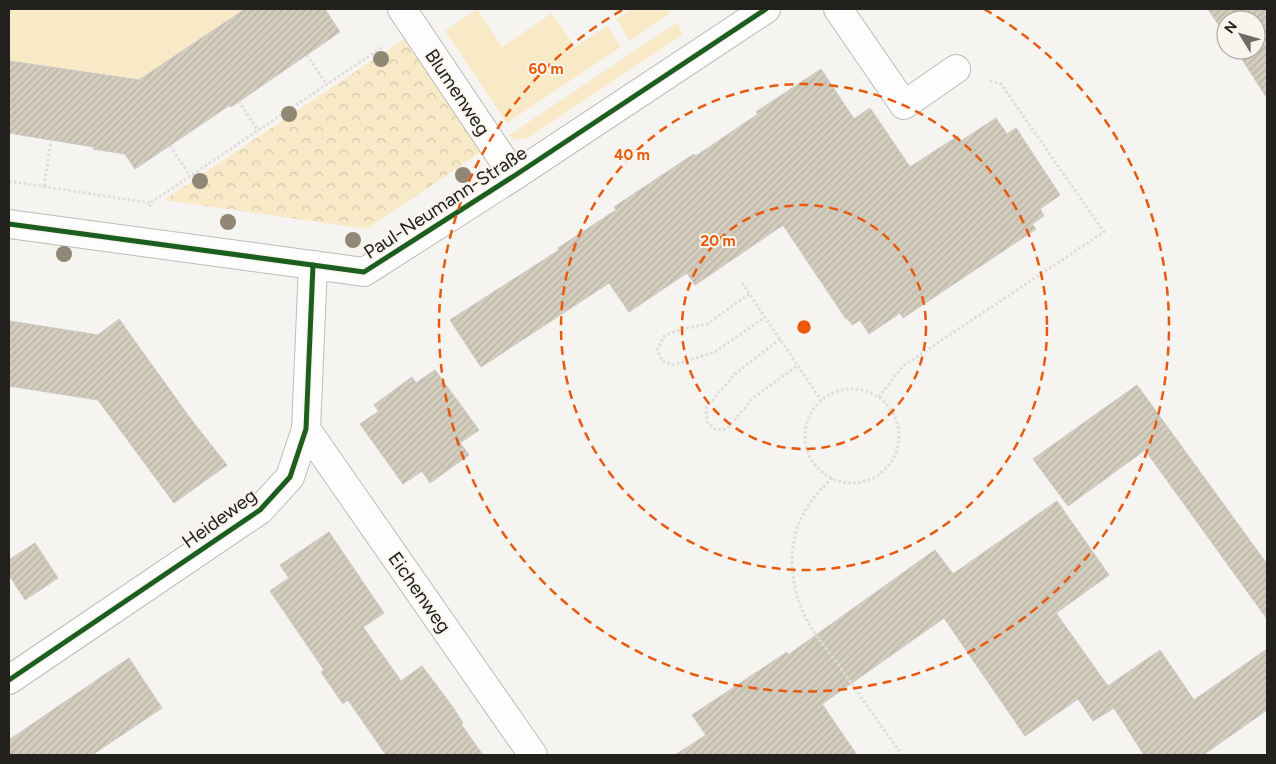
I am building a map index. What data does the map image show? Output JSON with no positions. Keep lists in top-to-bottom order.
{
  "streets": {
    "street": [
      "Blumenweg",
      "Paul-Neumann-Straße",
      "Heideweg",
      "Eichenweg"
    ]
  },
  "crossings": [
    ["Blumenweg", "Paul-Neumann-Straße"],
    ["Paul-Neumann-Straße", "Heideweg"],
    ["Heideweg", "Eichenweg"]
  ],
  "north": "top left",
  "rings": ["60 m", "40 m", "20 m"]
}
